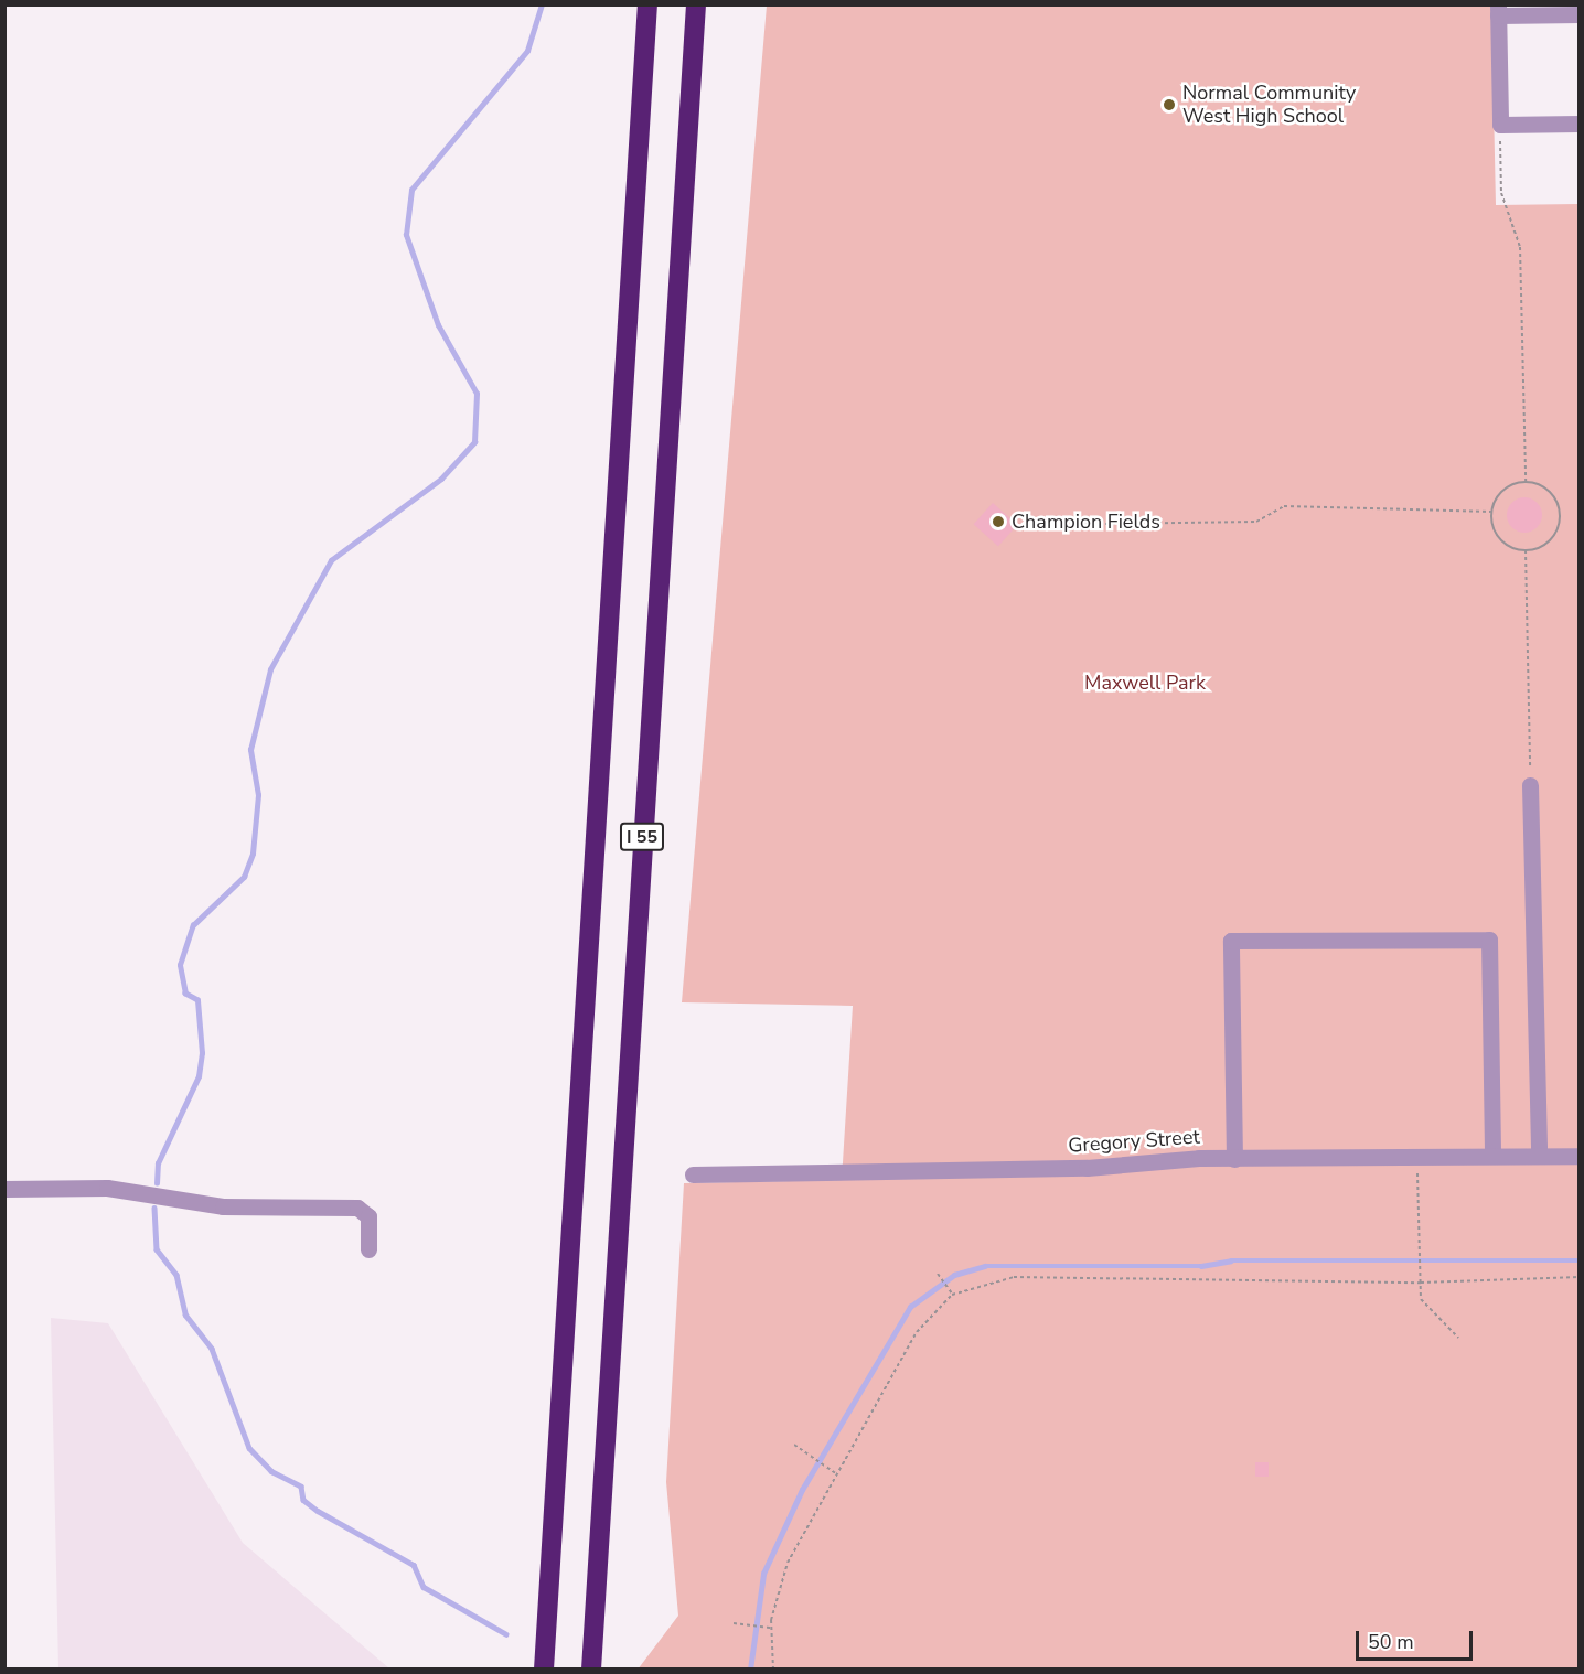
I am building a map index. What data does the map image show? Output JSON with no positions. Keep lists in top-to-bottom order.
{
  "streets": {
    "highway": ["I 55"],
    "street": ["Gregory Street"]
  },
  "parks": ["Maxwell Park"],
  "places": ["Normal Community West High School", "Champion Fields"],
  "scale_bar": "50 m"
}
